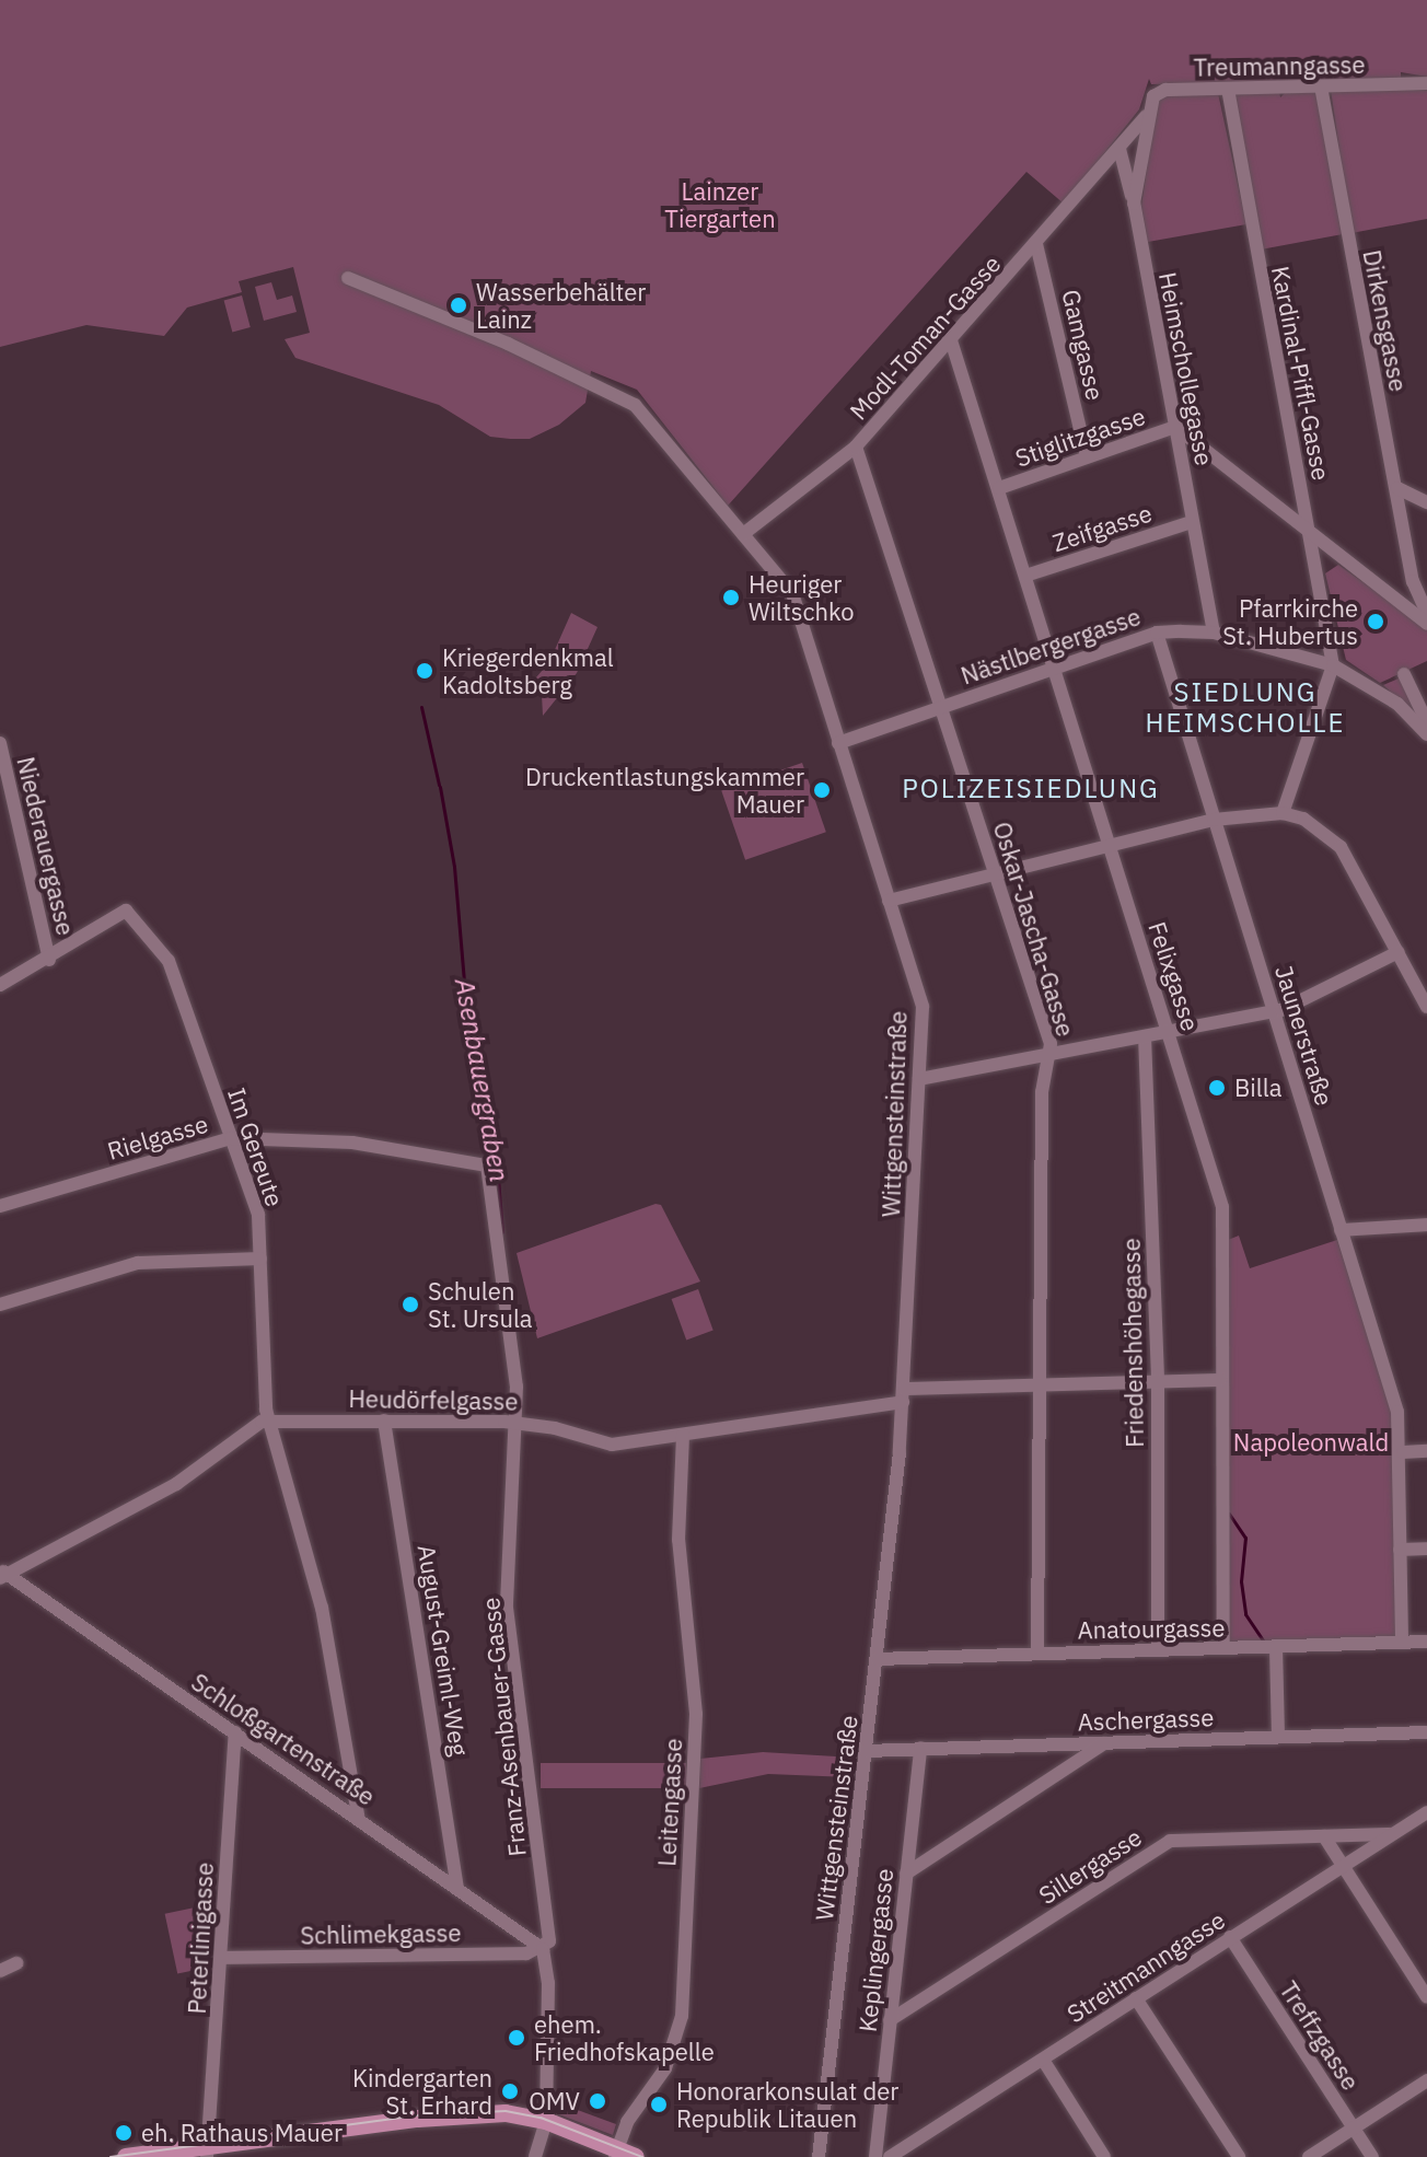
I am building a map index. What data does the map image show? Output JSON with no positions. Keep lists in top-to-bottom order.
{
  "streets": {
    "street": [
      "Treumanngasse",
      "Dirkensgasse",
      "Modl-Toman-Gasse",
      "Gamgasse",
      "Heimschollegasse",
      "Kardinal-Piffl-Gasse",
      "Stiglitzgasse",
      "Zeifgasse",
      "Nästlbergergasse",
      "Niederauergasse",
      "Oskar-Jascha-Gasse",
      "Felixgasse",
      "Jaunerstraße",
      "Wittgensteinstraße",
      "Rielgasse",
      "Im Gereute",
      "Friedenshöhegasse",
      "Heudörfelgasse",
      "Anatourgasse",
      "August-Greiml-Weg",
      "Aschergasse",
      "Franz-Asenbauer-Gasse",
      "Schloßgartenstraße",
      "Leitengasse",
      "Sillergasse",
      "Schlimekgasse",
      "Peterlinigasse",
      "Keplingergasse",
      "Streitmanngasse",
      "Treffzgasse"
    ]
  },
  "crossings": [
    ["Treumanngasse", "Dirkensgasse"],
    ["Treumanngasse", "Modl-Toman-Gasse"],
    ["Treumanngasse", "Heimschollegasse"],
    ["Treumanngasse", "Kardinal-Piffl-Gasse"],
    ["Modl-Toman-Gasse", "Gamgasse"],
    ["Modl-Toman-Gasse", "Heimschollegasse"],
    ["Modl-Toman-Gasse", "Oskar-Jascha-Gasse"],
    ["Modl-Toman-Gasse", "Felixgasse"],
    ["Modl-Toman-Gasse", "Wittgensteinstraße"],
    ["Gamgasse", "Stiglitzgasse"],
    ["Heimschollegasse", "Stiglitzgasse"],
    ["Heimschollegasse", "Zeifgasse"],
    ["Heimschollegasse", "Nästlbergergasse"],
    ["Kardinal-Piffl-Gasse", "Nästlbergergasse"],
    ["Stiglitzgasse", "Felixgasse"],
    ["Zeifgasse", "Felixgasse"],
    ["Nästlbergergasse", "Oskar-Jascha-Gasse"],
    ["Nästlbergergasse", "Felixgasse"],
    ["Nästlbergergasse", "Jaunerstraße"],
    ["Nästlbergergasse", "Wittgensteinstraße"],
    ["Niederauergasse", "Im Gereute"],
    ["Oskar-Jascha-Gasse", "Heudörfelgasse"],
    ["Oskar-Jascha-Gasse", "Anatourgasse"],
    ["Felixgasse", "Heudörfelgasse"],
    ["Felixgasse", "Anatourgasse"],
    ["Jaunerstraße", "Anatourgasse"],
    ["Wittgensteinstraße", "Heudörfelgasse"],
    ["Wittgensteinstraße", "Anatourgasse"],
    ["Wittgensteinstraße", "Aschergasse"],
    ["Rielgasse", "Im Gereute"],
    ["Rielgasse", "Franz-Asenbauer-Gasse"],
    ["Im Gereute", "Heudörfelgasse"],
    ["Im Gereute", "Schloßgartenstraße"],
    ["Friedenshöhegasse", "Heudörfelgasse"],
    ["Friedenshöhegasse", "Anatourgasse"],
    ["Heudörfelgasse", "August-Greiml-Weg"],
    ["Heudörfelgasse", "Franz-Asenbauer-Gasse"],
    ["Heudörfelgasse", "Schloßgartenstraße"],
    ["Heudörfelgasse", "Leitengasse"],
    ["August-Greiml-Weg", "Schloßgartenstraße"],
    ["Aschergasse", "Keplingergasse"],
    ["Franz-Asenbauer-Gasse", "Schloßgartenstraße"],
    ["Franz-Asenbauer-Gasse", "Schlimekgasse"],
    ["Schloßgartenstraße", "Schlimekgasse"],
    ["Schloßgartenstraße", "Peterlinigasse"],
    ["Sillergasse", "Keplingergasse"],
    ["Sillergasse", "Streitmanngasse"],
    ["Schlimekgasse", "Peterlinigasse"],
    ["Streitmanngasse", "Treffzgasse"]
  ],
  "districts": ["SIEDLUNG HEIMSCHOLLE", "POLIZEISIEDLUNG"],
  "water": ["Asenbauergraben"],
  "parks": ["Lainzer Tiergarten", "Napoleonwald"],
  "places": [
    "Wasserbehälter Lainz",
    "Heuriger Wiltschko",
    "Pfarrkirche St. Hubertus",
    "Kriegerdenkmal Kadoltsberg",
    "Druckentlastungskammer Mauer",
    "Billa",
    "Schulen St. Ursula",
    "ehem. Friedhofskapelle",
    "Kindergarten St. Erhard",
    "OMV",
    "Honorarkonsulat der Republik Litauen",
    "eh. Rathaus Mauer"
  ]
}
